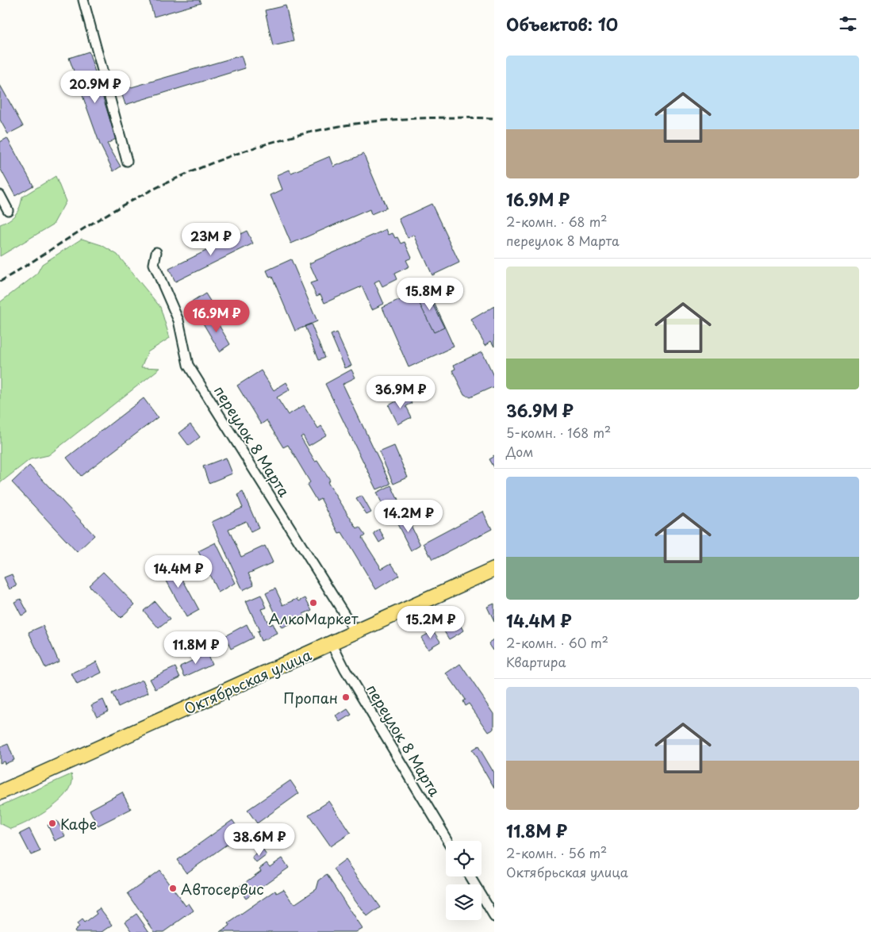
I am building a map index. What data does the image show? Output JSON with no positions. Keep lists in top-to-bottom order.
{
  "streets": {
    "main road": ["Октябрьская улица"],
    "street": ["переулок 8 Марта"]
  },
  "crossings": [
    ["переулок 8 Марта", "Октябрьская улица"]
  ],
  "places": [
    "АлкоМаркет",
    "Пропан",
    "Кафе",
    "Автосервис"
  ],
  "page": {
    "heading": "Объектов: 10",
    "list": [
      {
        "name": "16.9M ₽",
        "note": "2-комн. · 68 m² · переулок 8 Марта"
      },
      {
        "name": "36.9M ₽",
        "note": "5-комн. · 168 m² · Дом"
      },
      {
        "name": "14.4M ₽",
        "note": "2-комн. · 60 m² · Квартира"
      },
      {
        "name": "11.8M ₽",
        "note": "2-комн. · 56 m² · Октябрьская улица"
      }
    ],
    "price": [
      "20.9M ₽",
      "23M ₽",
      "15.8M ₽",
      "16.9M ₽",
      "36.9M ₽",
      "14.2M ₽",
      "14.4M ₽",
      "15.2M ₽",
      "11.8M ₽",
      "38.6M ₽"
    ]
  }
}
